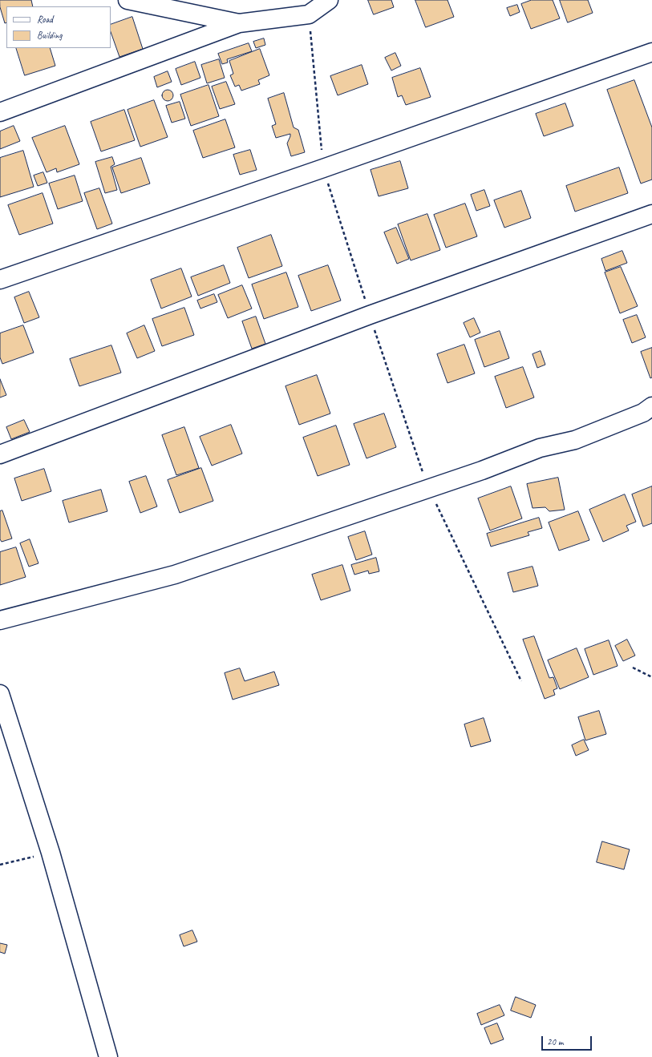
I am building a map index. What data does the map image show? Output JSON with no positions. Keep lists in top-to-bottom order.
{
  "legend": ["Road", "Building"],
  "scale_bar": "20 m"
}
